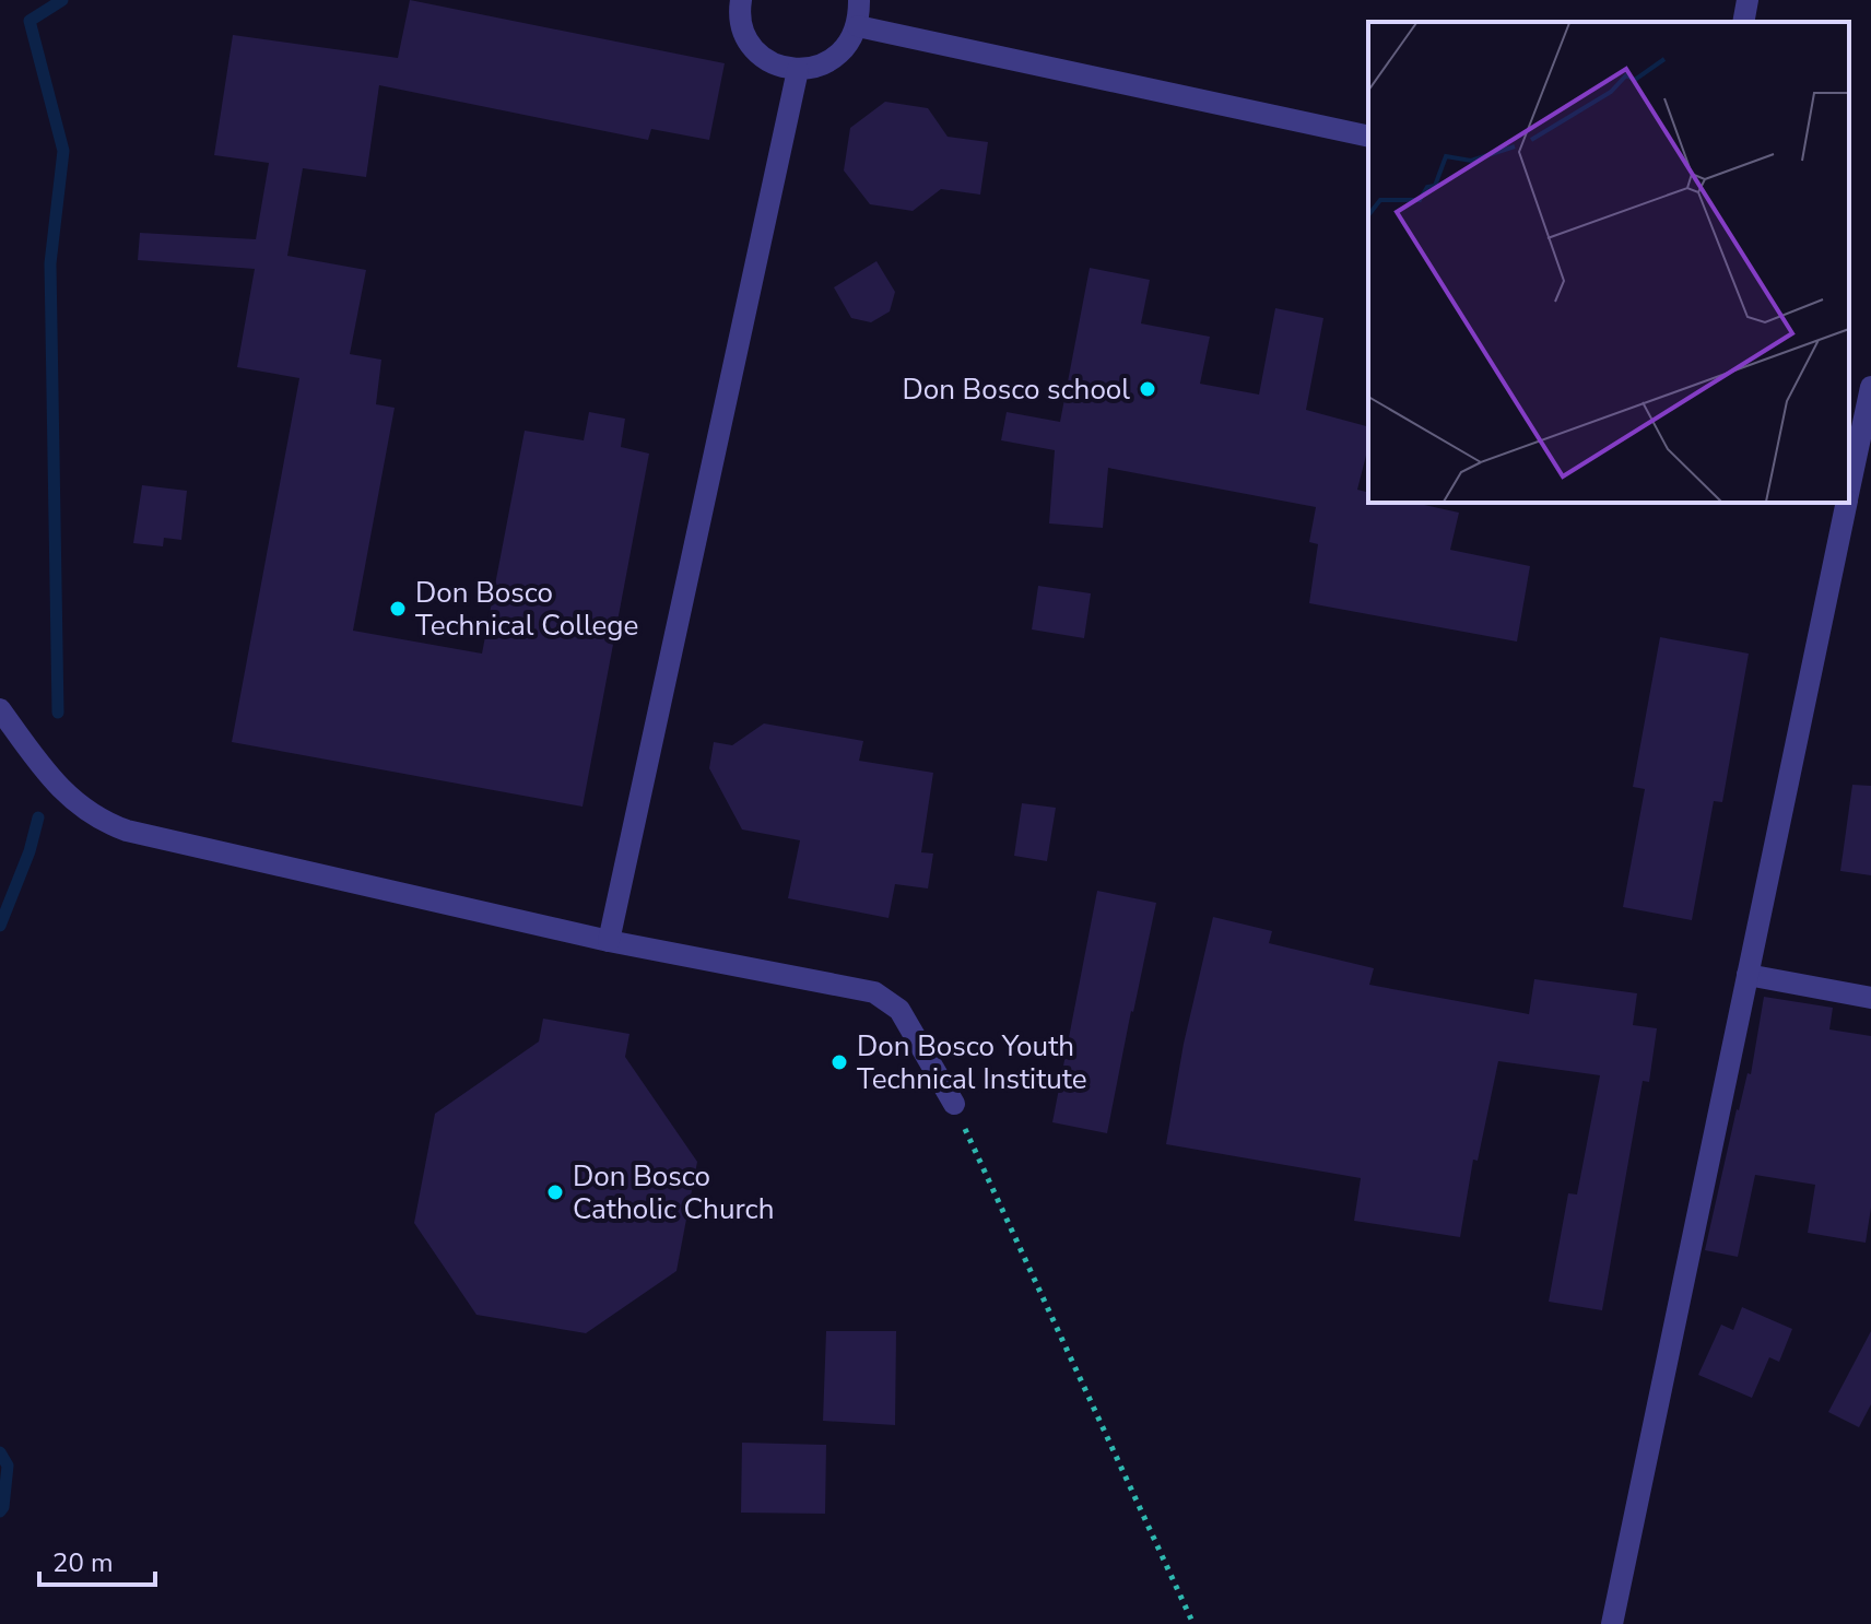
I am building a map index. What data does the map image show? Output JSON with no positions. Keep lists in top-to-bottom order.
{
  "places": [
    "Don Bosco school",
    "Don Bosco Technical College",
    "Don Bosco Youth Technical Institute",
    "Don Bosco Catholic Church"
  ],
  "scale_bar": "20 m"
}
